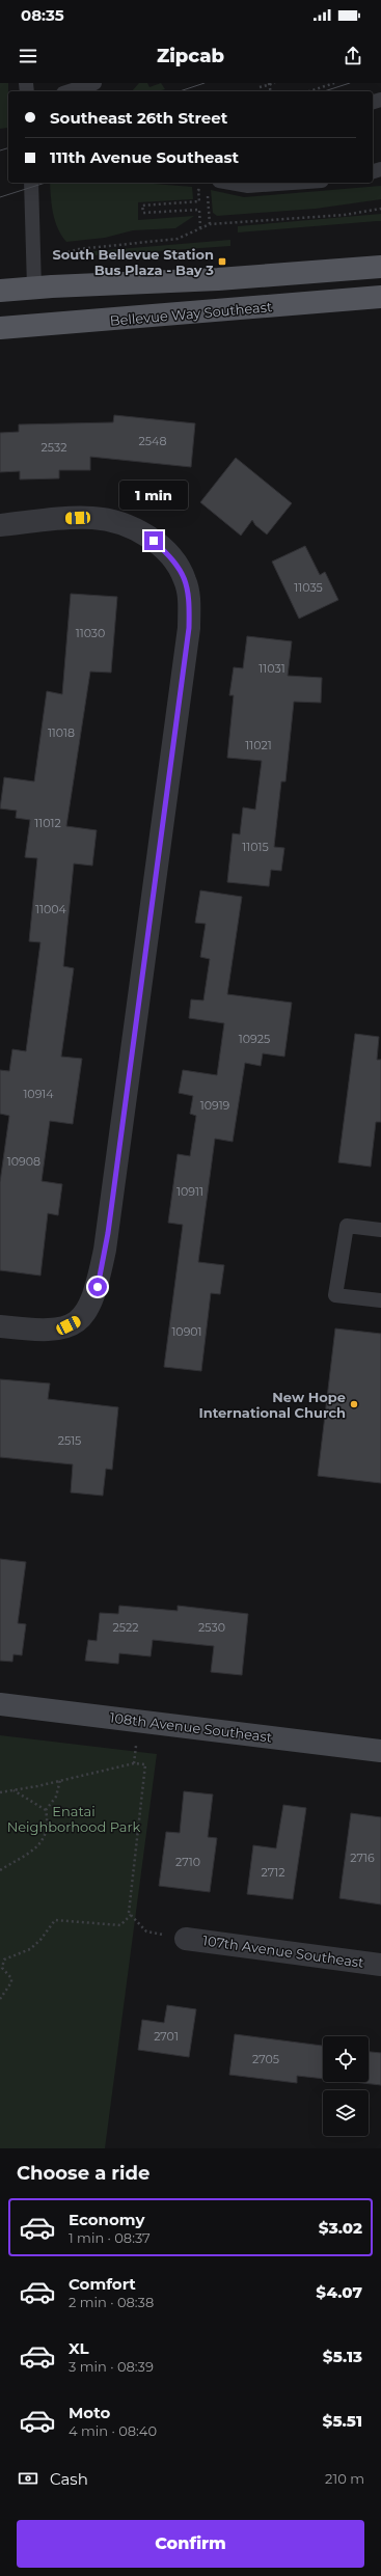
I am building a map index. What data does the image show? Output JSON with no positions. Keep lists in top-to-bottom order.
{
  "streets": {
    "main road": ["Bellevue Way Southeast"],
    "street": ["108th Avenue Southeast", "107th Avenue Southeast"]
  },
  "parks": ["Enatai Neighborhood Park"],
  "places": {
    "transit": ["South Bellevue Station Bus Plaza - Bay 3"],
    "other": ["New Hope International Church"]
  },
  "house_numbers": [
    "2548",
    "2532",
    "11035",
    "11030",
    "11031",
    "11018",
    "11021",
    "11012",
    "11015",
    "11004",
    "10925",
    "10914",
    "10919",
    "10908",
    "10911",
    "10901",
    "2515",
    "2522",
    "2530",
    "2716",
    "2710",
    "2712",
    "2701",
    "2705"
  ],
  "page": {
    "status": "08:35",
    "header": "Zipcab",
    "banner": ["Southeast 26th Street", "111th Avenue Southeast"],
    "bubble": "1 min",
    "heading": "Choose a ride",
    "list": [
      {
        "name": "Economy",
        "note": "1 min · 08:37",
        "value": "$3.02"
      },
      {
        "name": "Comfort",
        "note": "2 min · 08:38",
        "value": "$4.07"
      },
      {
        "name": "XL",
        "note": "3 min · 08:39",
        "value": "$5.13"
      },
      {
        "name": "Moto",
        "note": "4 min · 08:40",
        "value": "$5.51"
      }
    ],
    "pay": ["Cash", "210 m"],
    "buttons": "Confirm"
  }
}
